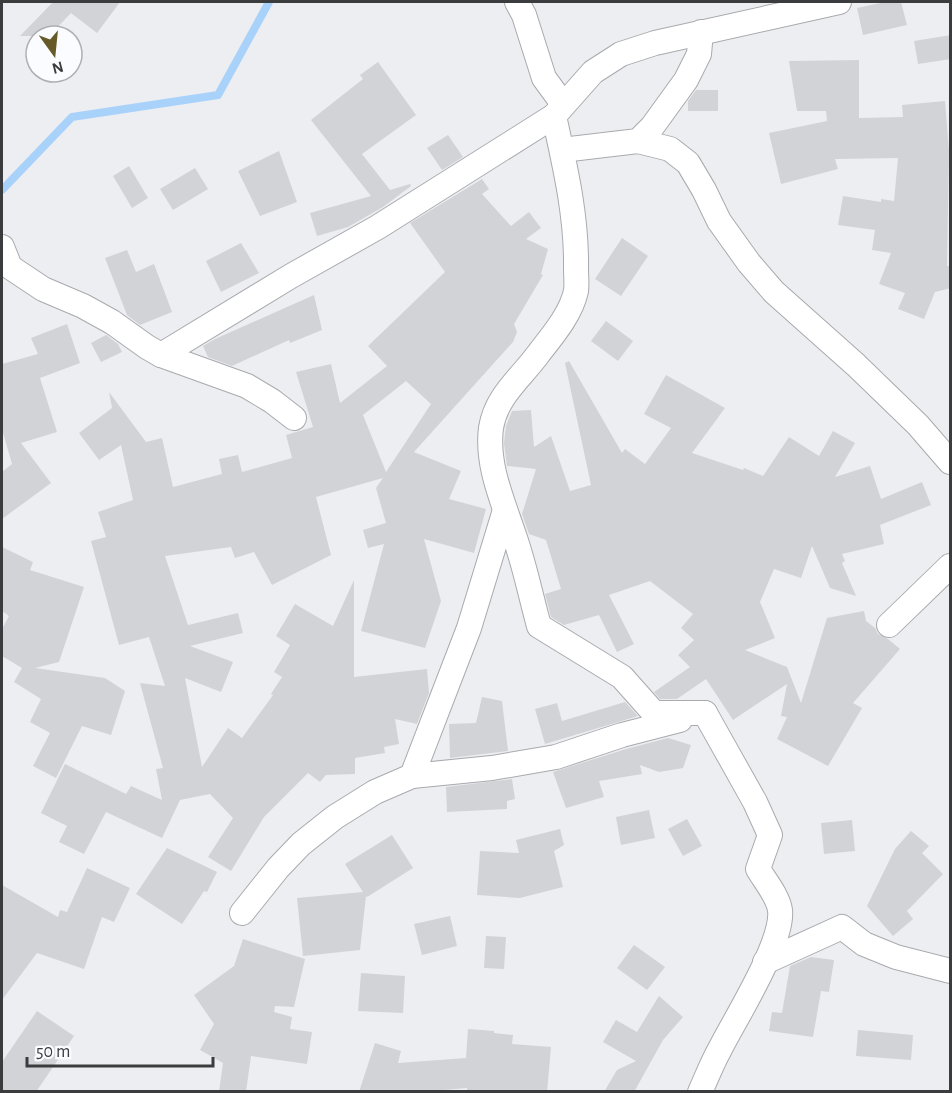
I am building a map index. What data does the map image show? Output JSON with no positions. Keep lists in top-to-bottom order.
{
  "scale_bar": "50 m",
  "north": "bottom"
}
